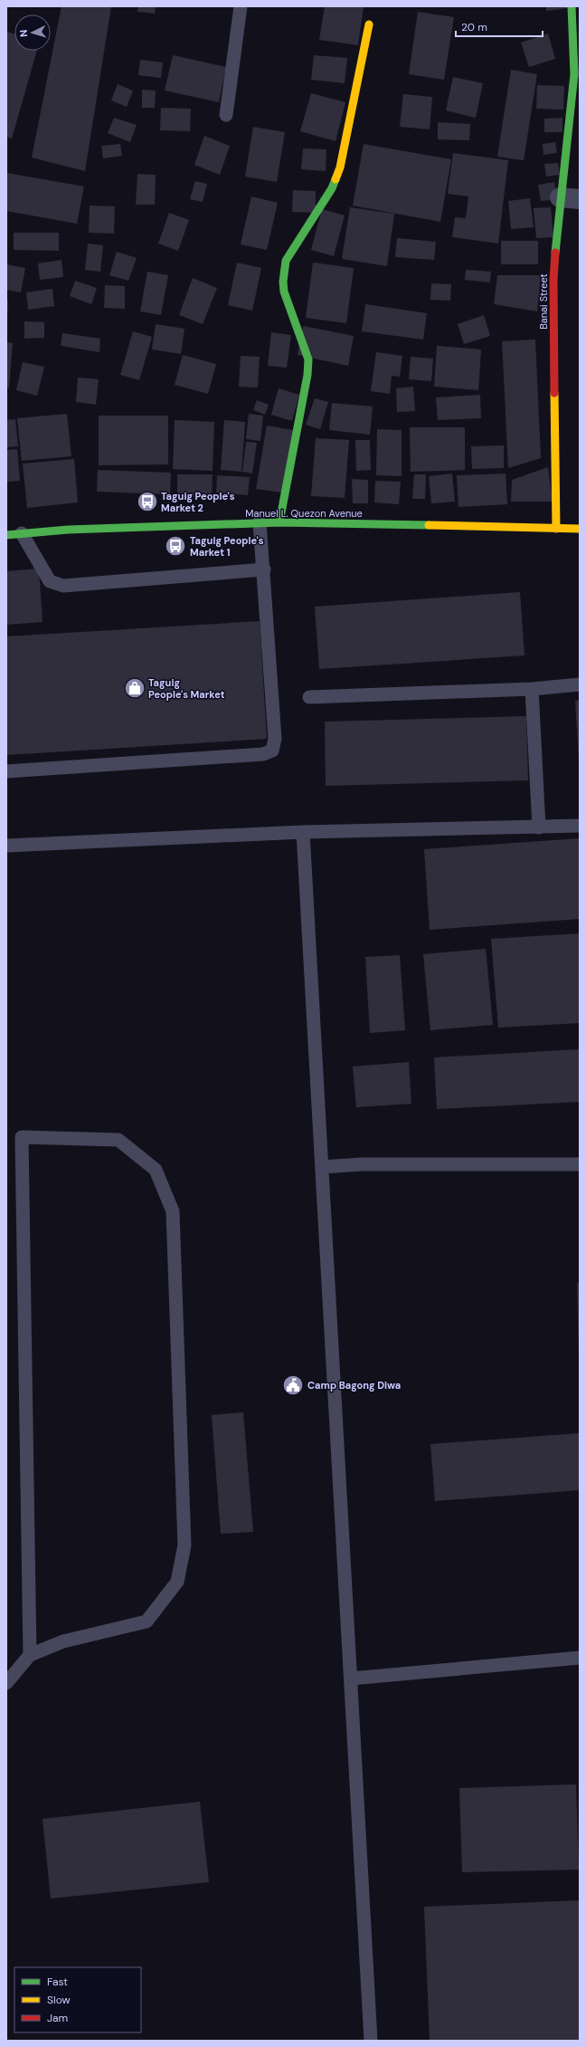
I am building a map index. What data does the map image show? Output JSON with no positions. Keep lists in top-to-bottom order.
{
  "streets": {
    "street": ["Banai Street", "Manuel L. Quezon Avenue"]
  },
  "crossings": [
    ["Banai Street", "Manuel L. Quezon Avenue"]
  ],
  "places": {
    "bus stop": ["Taguig People's Market 2", "Taguig People's Market 1"],
    "shop": ["Taguig People's Market"],
    "public building": ["Camp Bagong Diwa"]
  },
  "legend": ["Fast", "Slow", "Jam"],
  "scale_bar": "20 m",
  "north": "left"
}
